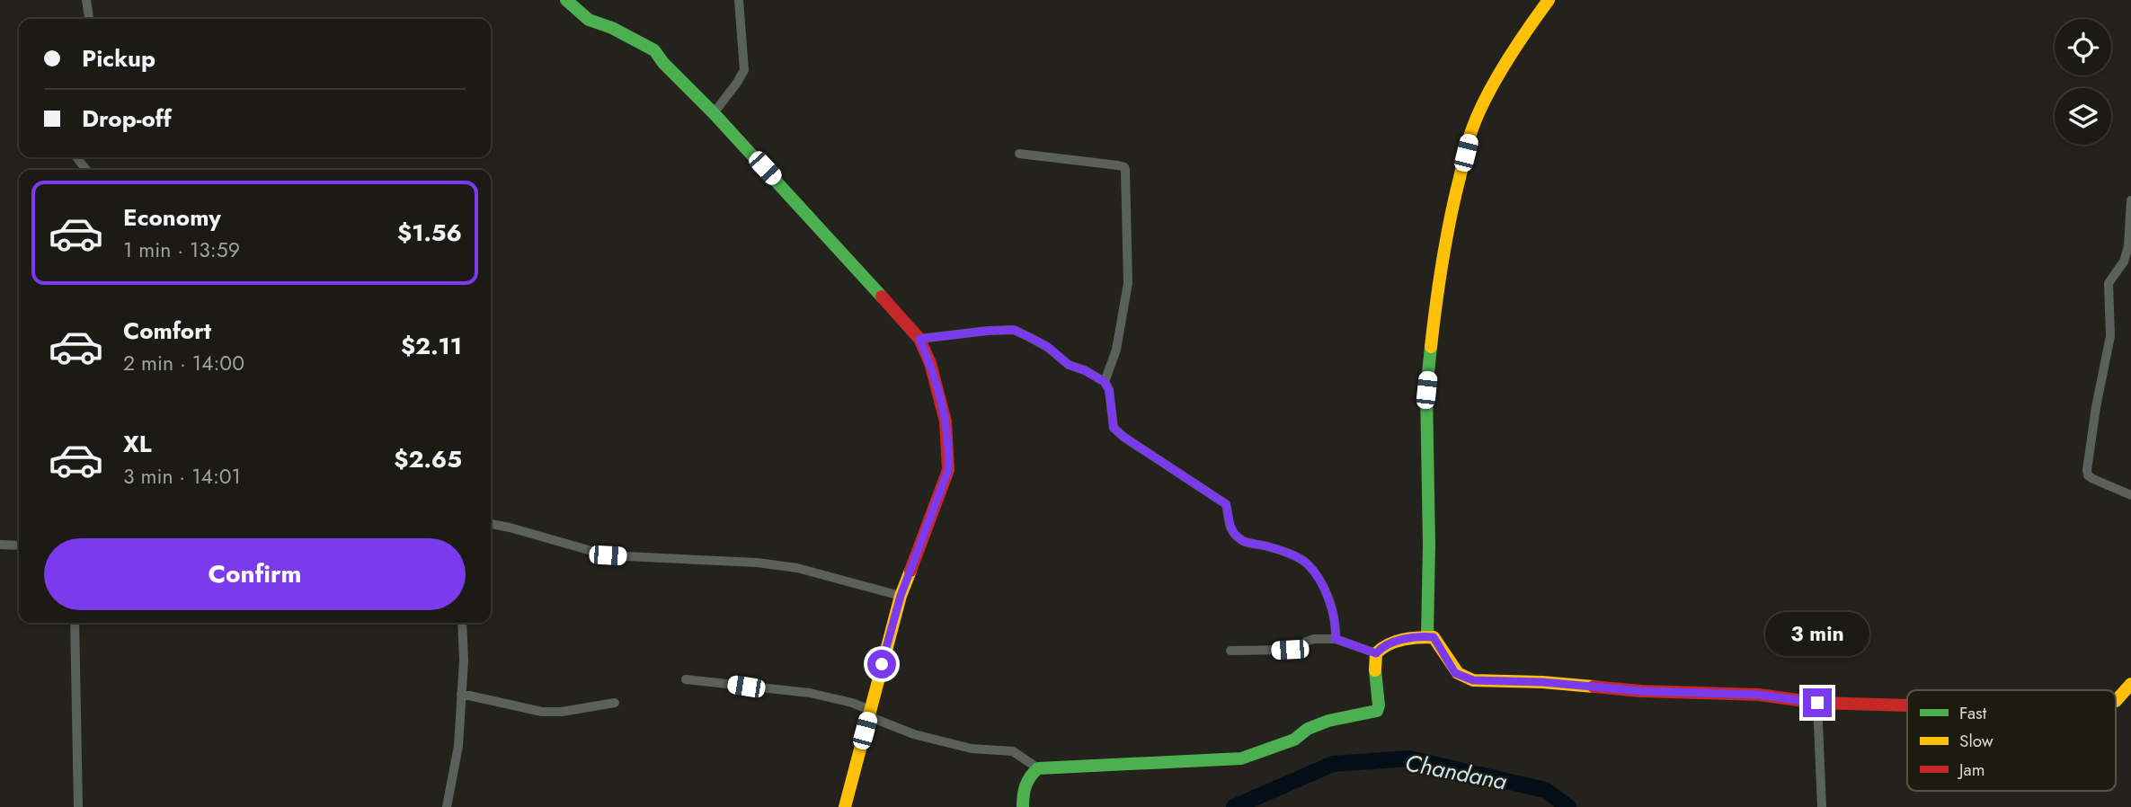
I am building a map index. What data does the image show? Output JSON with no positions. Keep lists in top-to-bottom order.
{
  "water": ["Chandana"],
  "legend": ["Fast", "Slow", "Jam"],
  "page": {
    "banner": ["Pickup", "Drop-off"],
    "list": [
      {
        "name": "Economy",
        "note": "1 min · 13:59",
        "value": "$1.56"
      },
      {
        "name": "Comfort",
        "note": "2 min · 14:00",
        "value": "$2.11"
      },
      {
        "name": "XL",
        "note": "3 min · 14:01",
        "value": "$2.65"
      }
    ],
    "buttons": "Confirm",
    "bubble": "3 min"
  }
}
